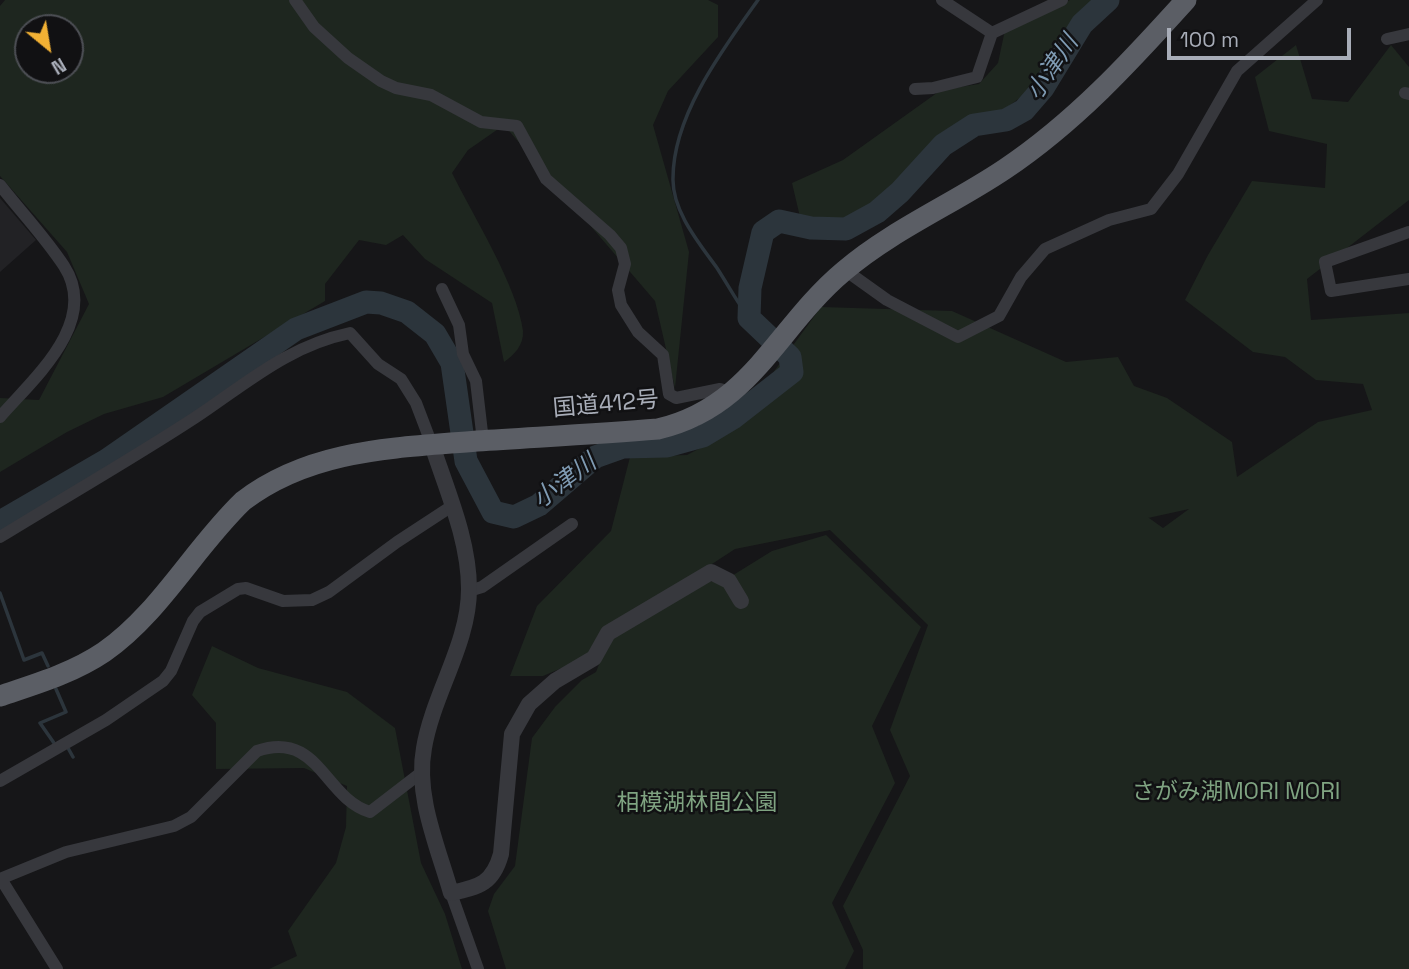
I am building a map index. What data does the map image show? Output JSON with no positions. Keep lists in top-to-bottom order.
{
  "streets": {
    "highway": ["国道412号"]
  },
  "water": ["小津川"],
  "parks": ["さがみ湖MORI MORI", "相模湖林間公園"],
  "scale_bar": "100 m",
  "north": "bottom right"
}
